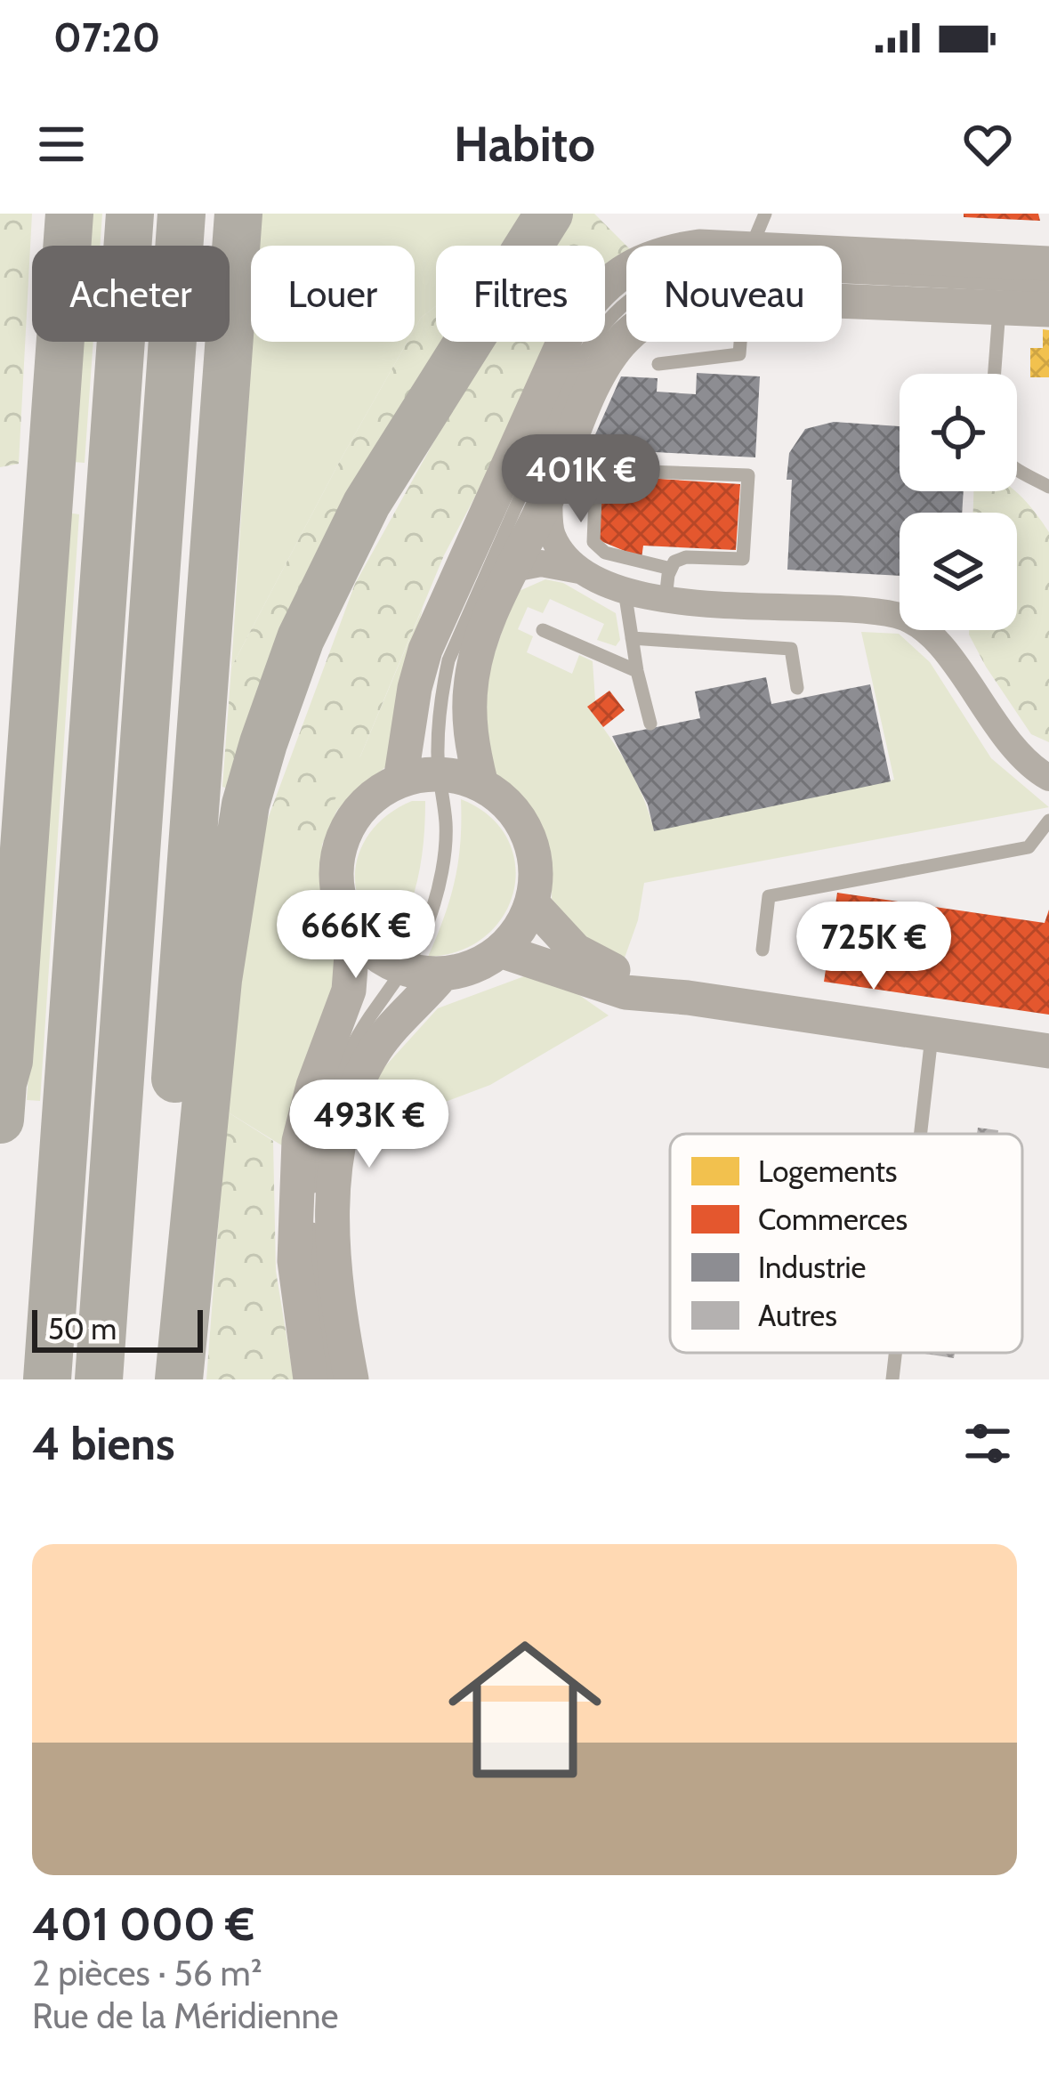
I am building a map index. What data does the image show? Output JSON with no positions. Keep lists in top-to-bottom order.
{
  "legend": [
    "Logements",
    "Commerces",
    "Industrie",
    "Autres"
  ],
  "scale_bar": "50 m",
  "page": {
    "status": "07:20",
    "header": "Habito",
    "chip": [
      "Acheter",
      "Louer",
      "Filtres",
      "Nouveau"
    ],
    "price": [
      "401K €",
      "666K €",
      "725K €",
      "493K €"
    ],
    "scale": "50 m",
    "heading": "4 biens",
    "list": [
      {
        "name": "401 000 €",
        "note": "2 pièces · 56 m² · Rue de la Méridienne"
      }
    ]
  }
}
